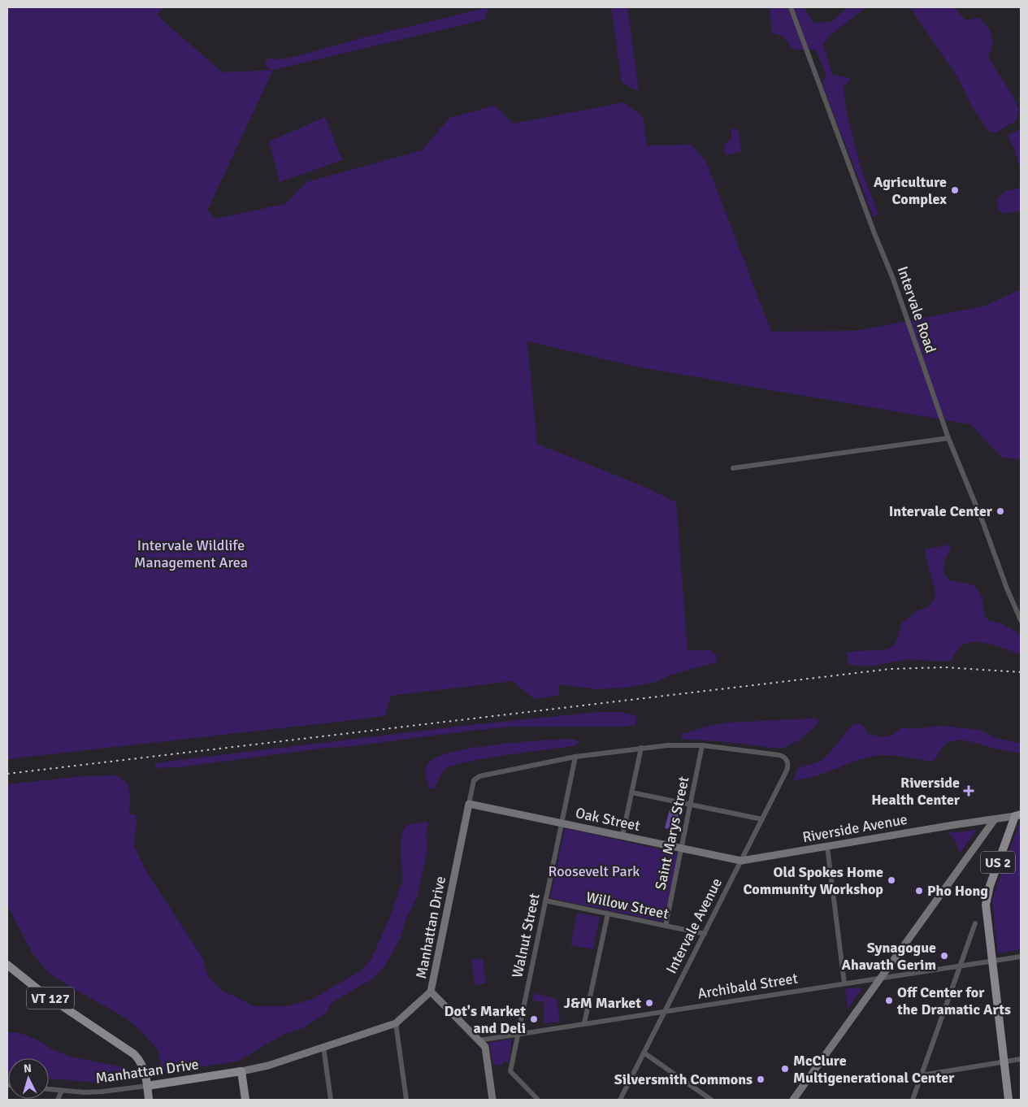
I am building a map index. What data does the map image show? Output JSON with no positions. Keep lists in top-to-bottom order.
{
  "streets": {
    "main road": ["US 2", "Manhattan Drive", "VT 127"],
    "street": [
      "Intervale Road",
      "Oak Street",
      "Riverside Avenue",
      "Saint Marys Street",
      "Willow Street",
      "Intervale Avenue",
      "Walnut Street",
      "Archibald Street"
    ]
  },
  "crossings": [
    ["Oak Street", "Riverside Avenue"],
    ["Oak Street", "Saint Marys Street"],
    ["Oak Street", "Intervale Avenue"],
    ["Oak Street", "Manhattan Drive"],
    ["Oak Street", "Walnut Street"],
    ["Riverside Avenue", "US 2"],
    ["Riverside Avenue", "Intervale Avenue"],
    ["Saint Marys Street", "Willow Street"],
    ["Saint Marys Street", "Manhattan Drive"],
    ["US 2", "Archibald Street"],
    ["Willow Street", "Intervale Avenue"],
    ["Willow Street", "Walnut Street"],
    ["Intervale Avenue", "Manhattan Drive"],
    ["Intervale Avenue", "Archibald Street"],
    ["Manhattan Drive", "Walnut Street"],
    ["Manhattan Drive", "VT 127"],
    ["Walnut Street", "Archibald Street"]
  ],
  "parks": ["Intervale Wildlife Management Area", "Roosevelt Park"],
  "places": {
    "other": [
      "Agriculture Complex",
      "Intervale Center",
      "Old Spokes Home Community Workshop",
      "Pho Hong",
      "Synagogue Ahavath Gerim",
      "Off Center for the Dramatic Arts",
      "J&M Market",
      "Dot's Market and Deli",
      "McClure Multigenerational Center",
      "Silversmith Commons"
    ],
    "health": ["Riverside Health Center"]
  },
  "north": "top"
}
